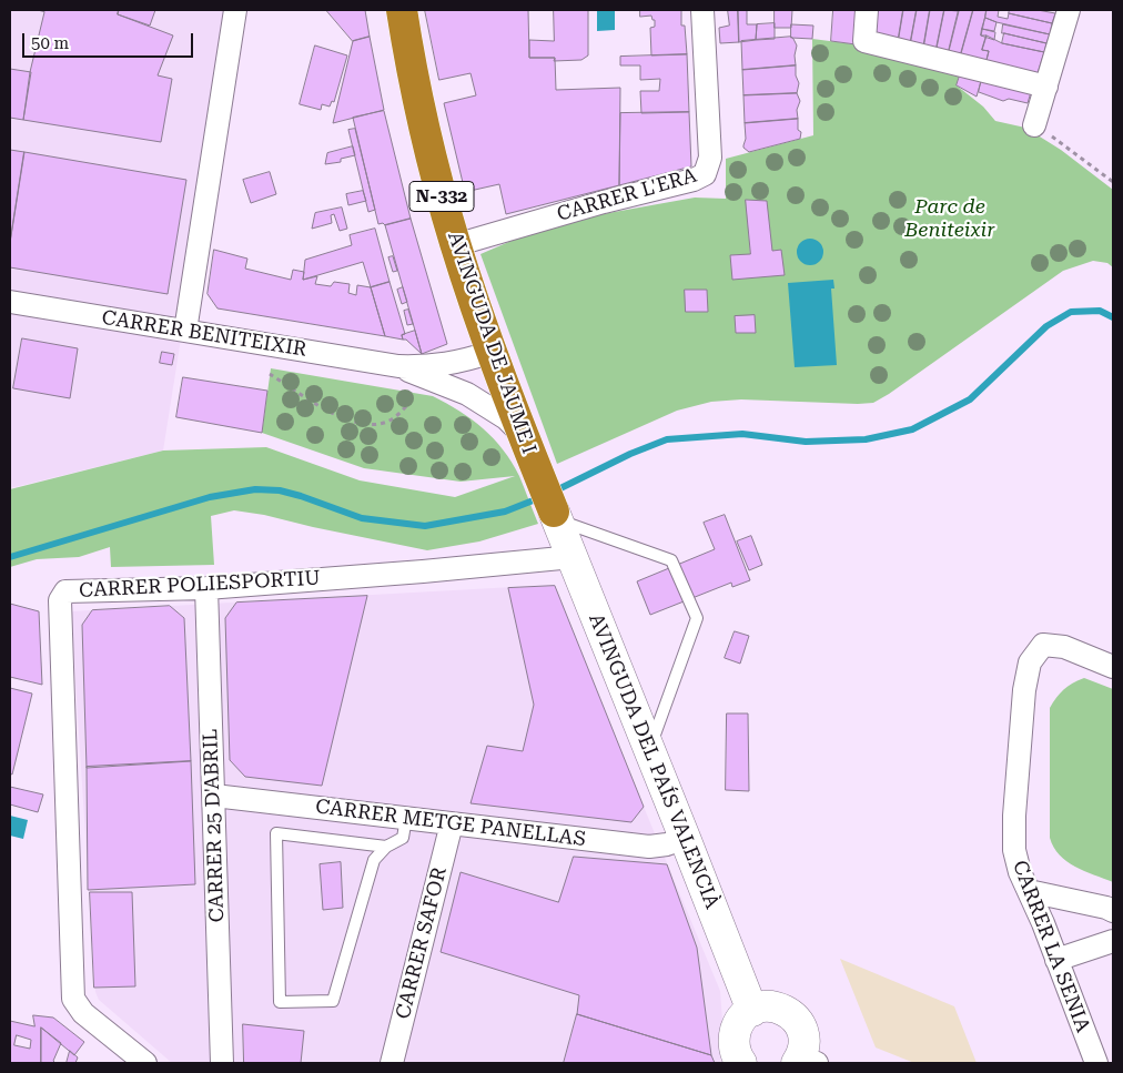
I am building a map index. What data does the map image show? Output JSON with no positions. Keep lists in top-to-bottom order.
{
  "streets": {
    "highway": ["N-332", "AVINGUDA DE JAUME I"],
    "main road": ["AVINGUDA DEL PAÍS VALENCIÀ"],
    "street": [
      "CARRER L'ERA",
      "CARRER BENITEIXIR",
      "CARRER POLIESPORTIU",
      "CARRER METGE PANELLAS",
      "CARRER 25 D'ABRIL",
      "CARRER SAFOR",
      "CARRER LA SENIA"
    ]
  },
  "crossings": [
    ["CARRER L'ERA", "AVINGUDA DE JAUME I"],
    ["CARRER BENITEIXIR", "AVINGUDA DE JAUME I"],
    ["AVINGUDA DE JAUME I", "AVINGUDA DEL PAÍS VALENCIÀ"],
    ["CARRER POLIESPORTIU", "AVINGUDA DEL PAÍS VALENCIÀ"],
    ["CARRER POLIESPORTIU", "CARRER 25 D'ABRIL"],
    ["AVINGUDA DEL PAÍS VALENCIÀ", "CARRER METGE PANELLAS"],
    ["CARRER METGE PANELLAS", "CARRER 25 D'ABRIL"],
    ["CARRER METGE PANELLAS", "CARRER SAFOR"]
  ],
  "parks": ["Parc de Beniteixir"],
  "scale_bar": "50 m"
}
